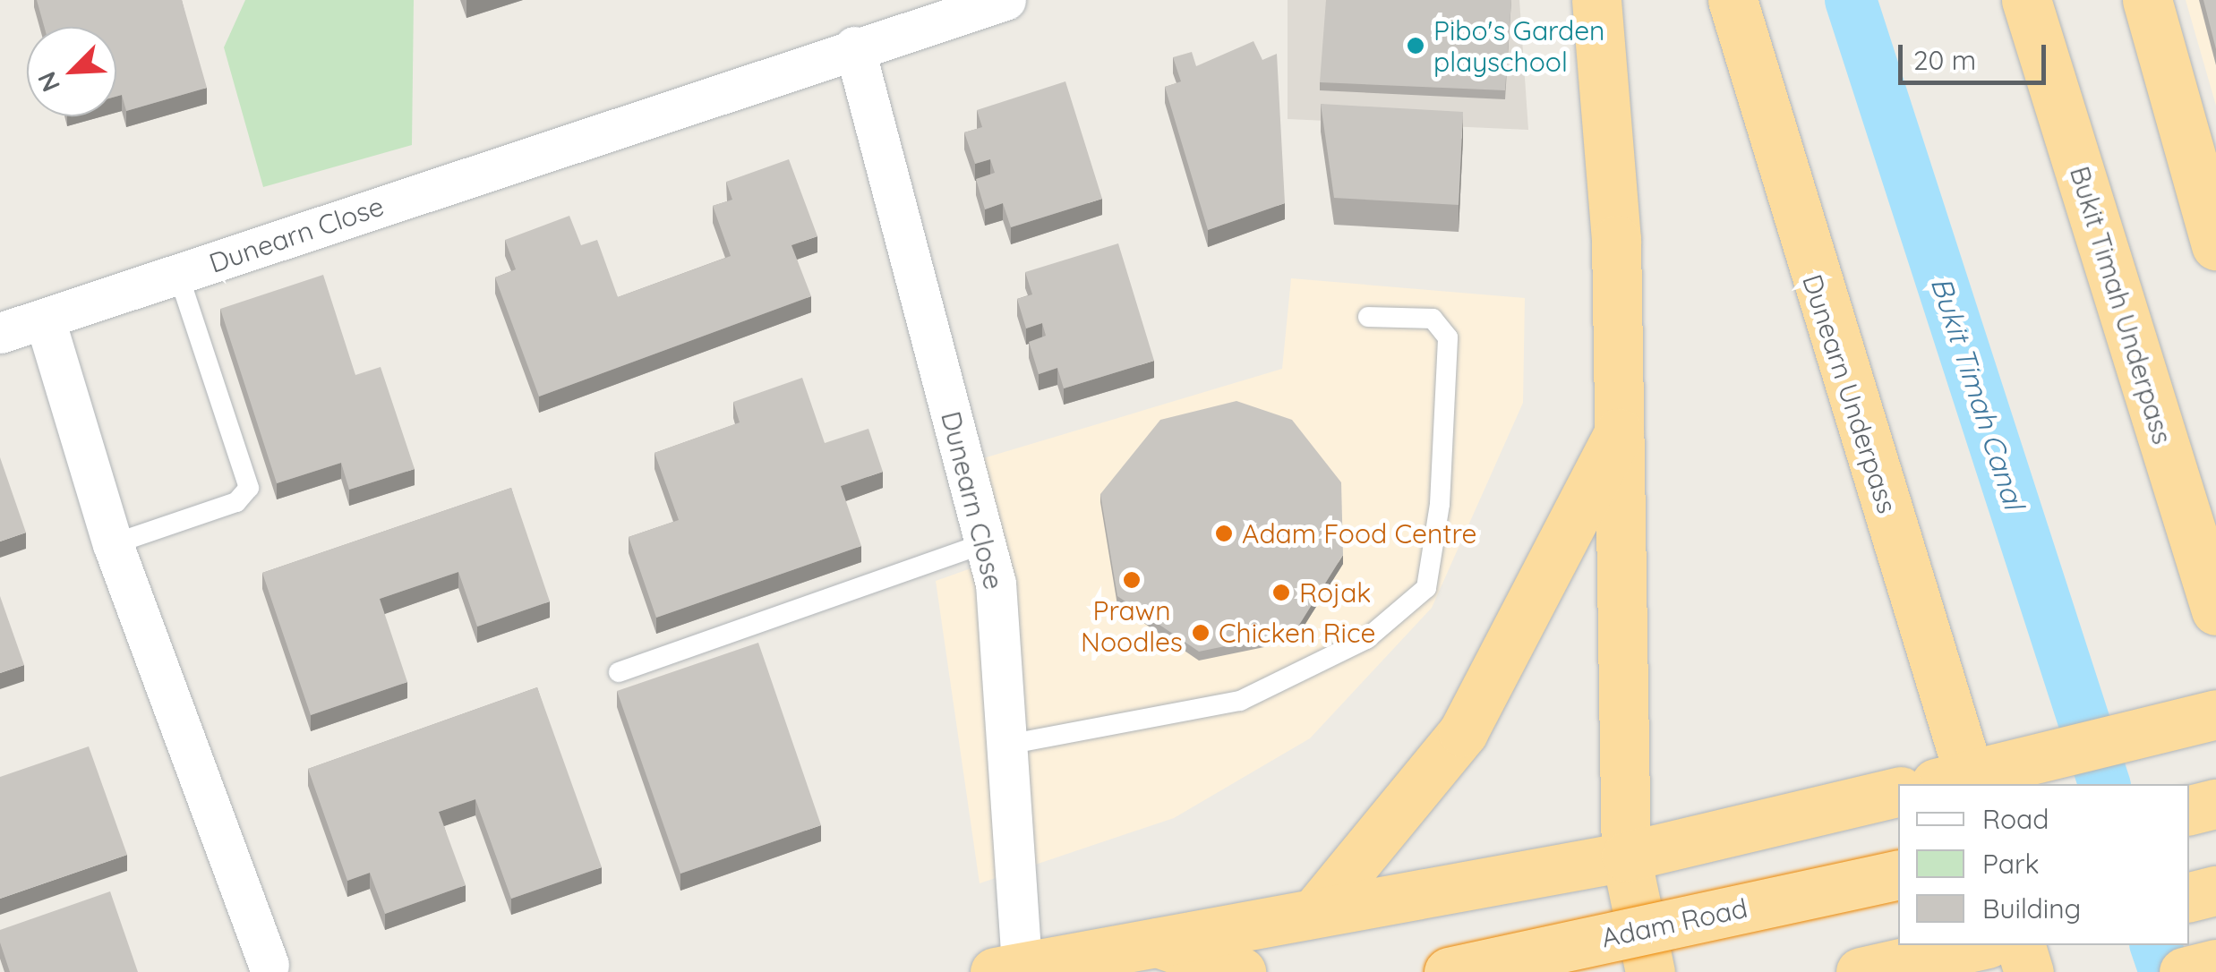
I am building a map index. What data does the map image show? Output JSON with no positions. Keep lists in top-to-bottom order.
{
  "streets": {
    "highway": ["Bukit Timah Underpass", "Dunearn Underpass", "Adam Road"],
    "street": ["Dunearn Close"]
  },
  "water": ["Bukit Timah Canal"],
  "places": [
    "Pibo's Garden playschool",
    "Adam Food Centre",
    "Prawn Noodles",
    "Rojak",
    "Chicken Rice"
  ],
  "legend": ["Road", "Park", "Building"],
  "scale_bar": "20 m",
  "north": "bottom left"
}
